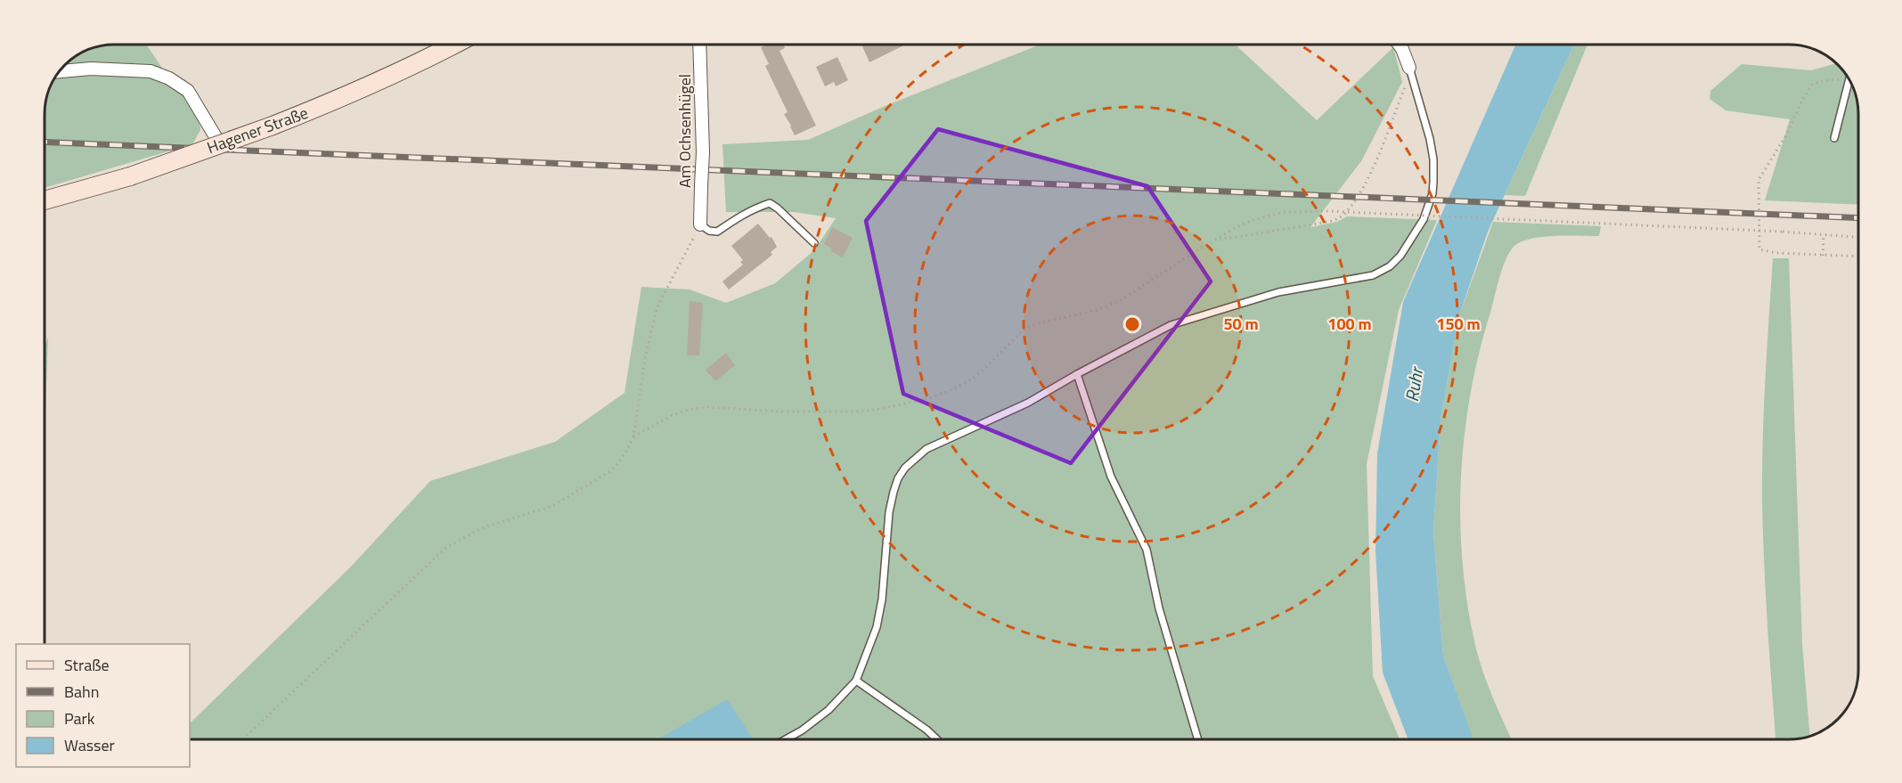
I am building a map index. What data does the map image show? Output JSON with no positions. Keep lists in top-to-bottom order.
{
  "streets": {
    "main road": ["Hagener Straße"],
    "street": ["Am Ochsenhügel"]
  },
  "water": ["Ruhr"],
  "legend": [
    "Straße",
    "Bahn",
    "Park",
    "Wasser"
  ],
  "rings": ["50 m", "100 m", "150 m"]
}
